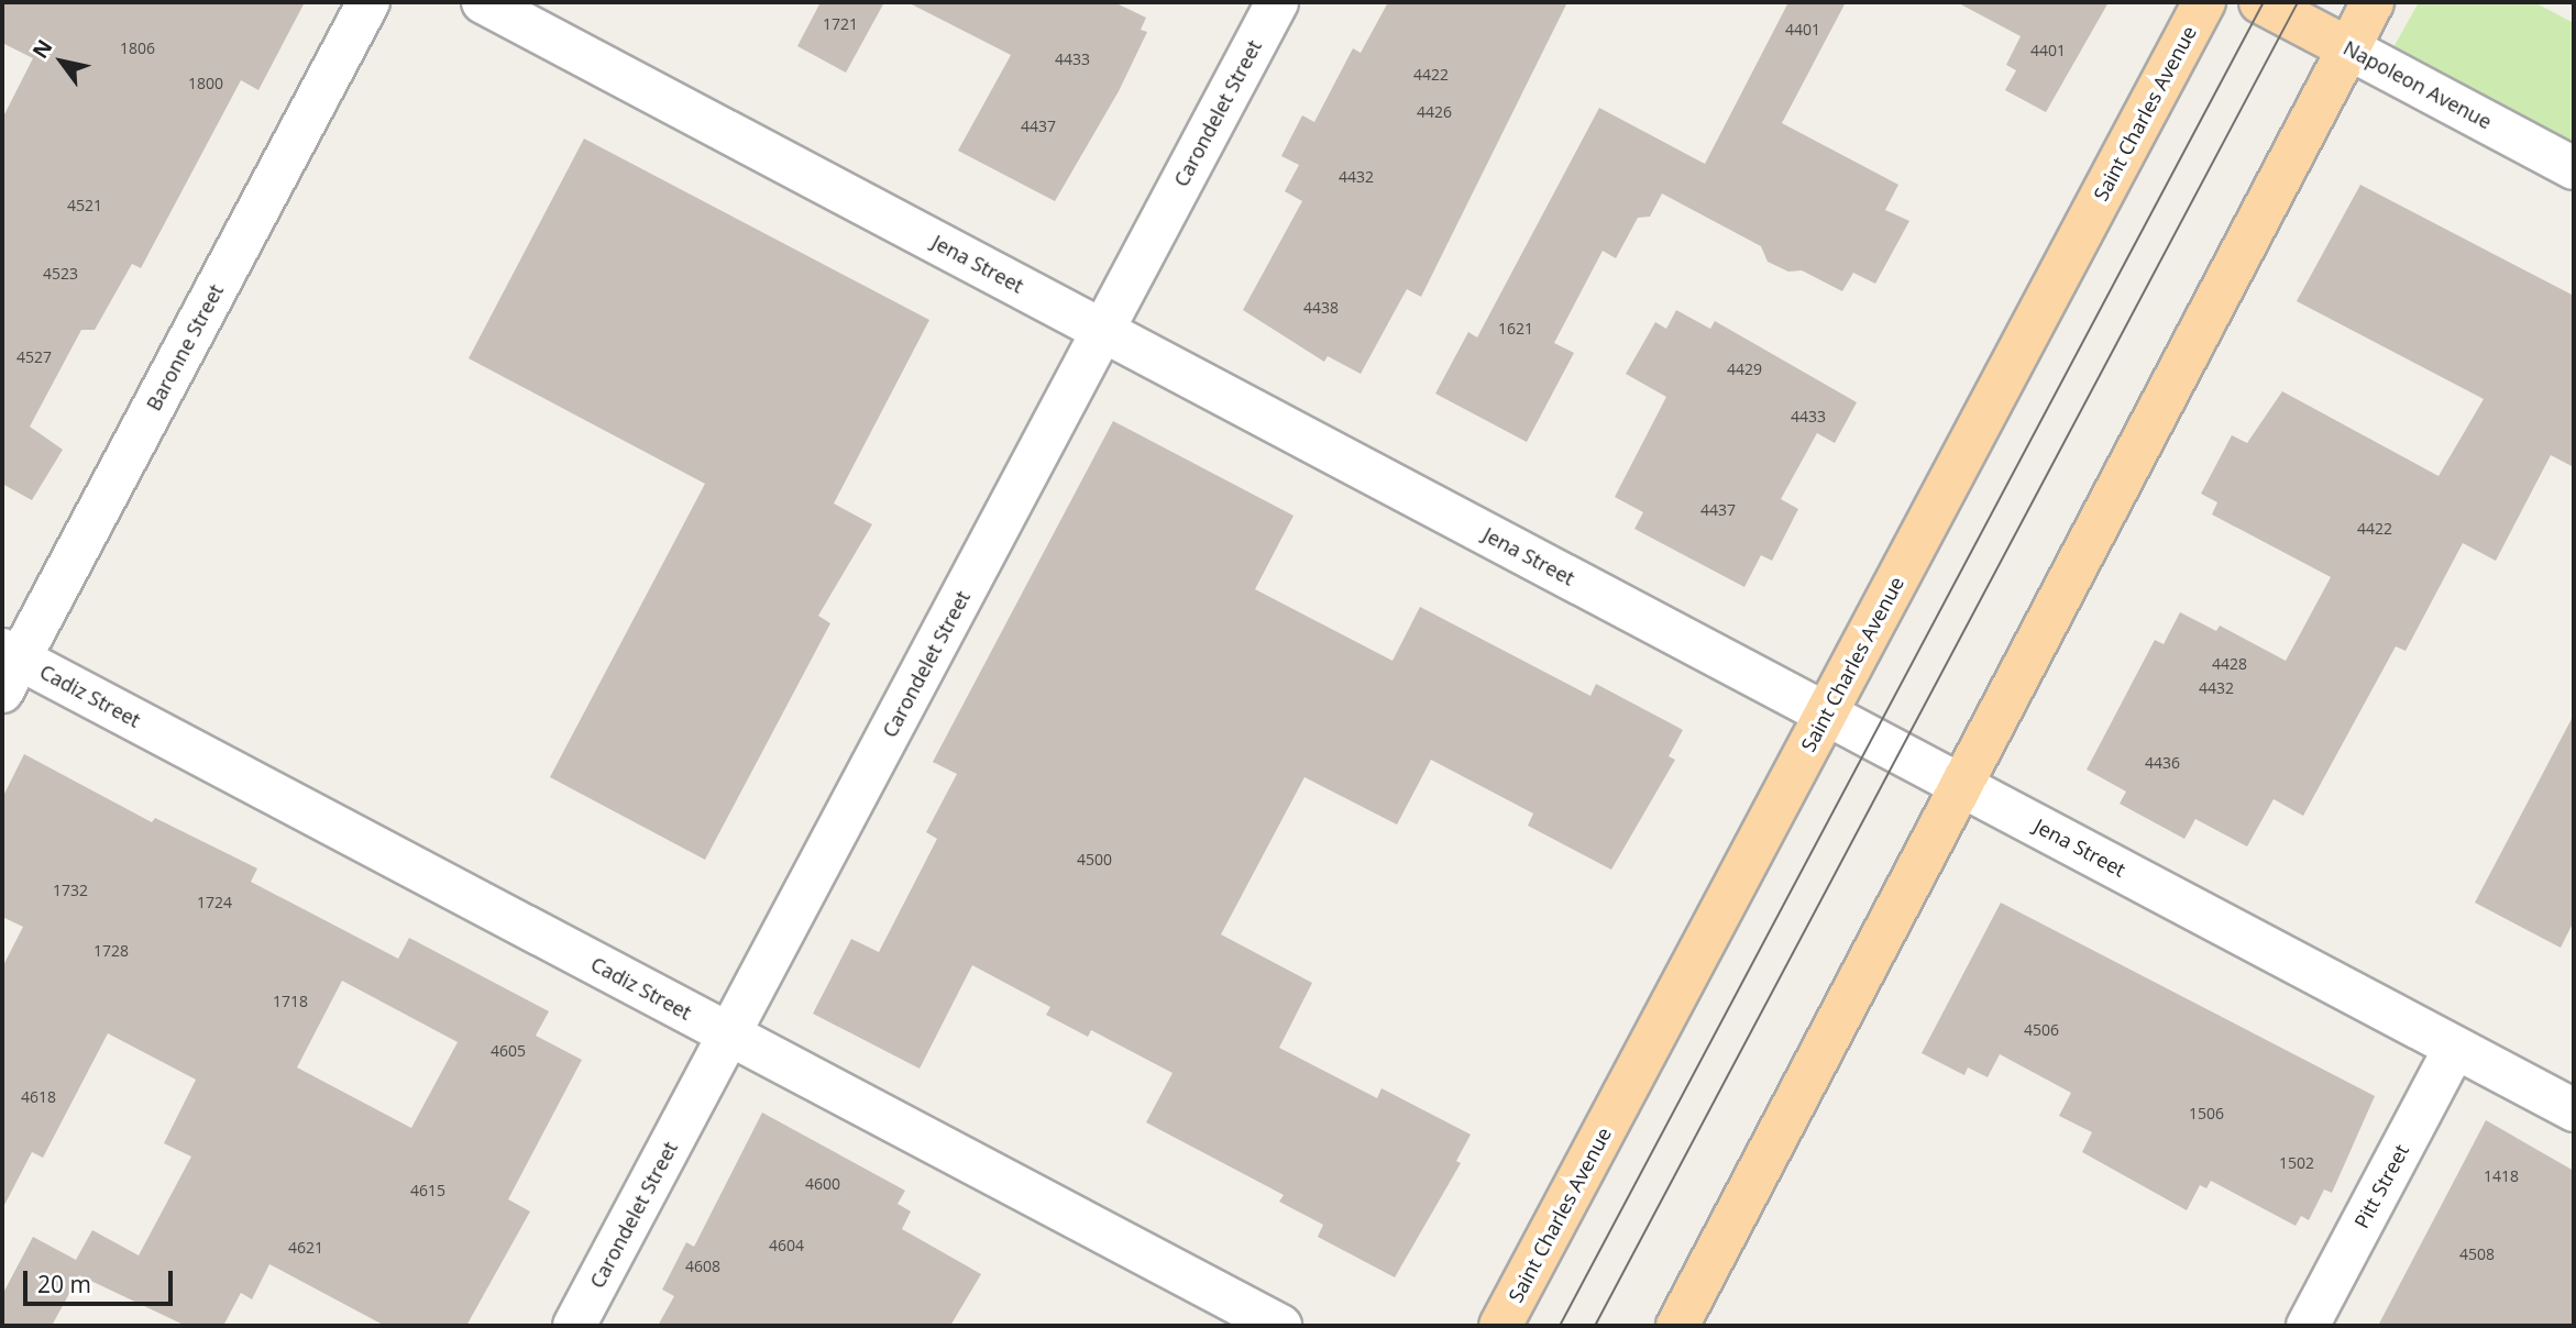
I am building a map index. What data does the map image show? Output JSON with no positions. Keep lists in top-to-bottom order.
{
  "streets": {
    "main road": ["Napoleon Avenue", "Saint Charles Avenue"],
    "street": [
      "Carondelet Street",
      "Jena Street",
      "Baronne Street",
      "Cadiz Street",
      "Pitt Street"
    ]
  },
  "crossings": [
    ["Carondelet Street", "Jena Street"],
    ["Carondelet Street", "Cadiz Street"],
    ["Saint Charles Avenue", "Jena Street"],
    ["Jena Street", "Pitt Street"],
    ["Baronne Street", "Cadiz Street"]
  ],
  "house_numbers": [
    "1721",
    "4401",
    "1806",
    "4401",
    "4433",
    "4422",
    "1800",
    "4426",
    "4437",
    "4432",
    "4521",
    "4523",
    "4438",
    "1621",
    "4527",
    "4429",
    "4433",
    "4437",
    "4422",
    "4428",
    "4432",
    "4436",
    "4500",
    "1732",
    "1724",
    "1728",
    "1718",
    "4506",
    "4605",
    "4618",
    "1506",
    "1502",
    "1418",
    "4600",
    "4615",
    "4604",
    "4621",
    "4508",
    "4608"
  ],
  "scale_bar": "20 m",
  "north": "top left"
}
